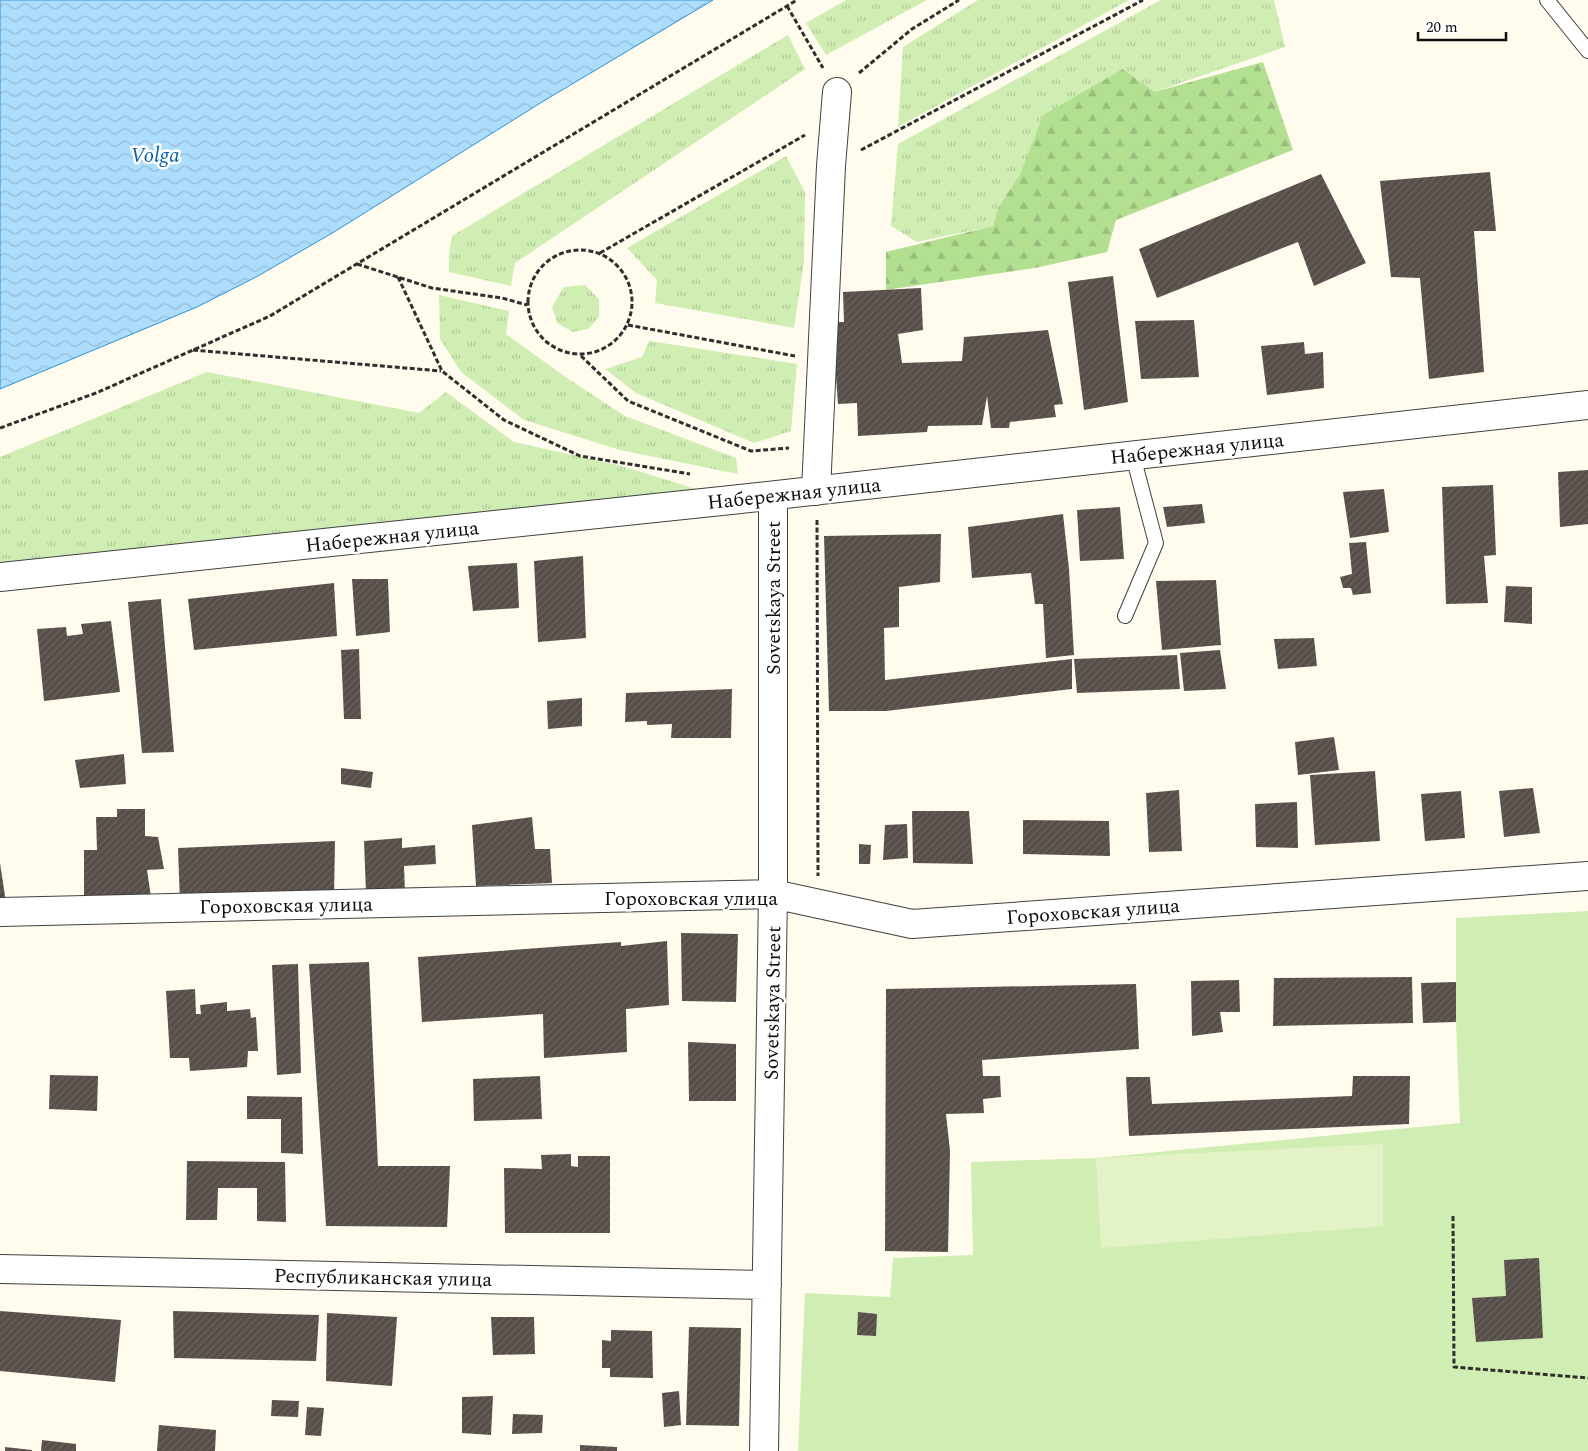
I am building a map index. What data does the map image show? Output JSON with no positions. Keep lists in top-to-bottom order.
{
  "streets": {
    "street": [
      "Набережная улица",
      "Sovetskaya Street",
      "Гороховская улица",
      "Республиканская улица"
    ]
  },
  "crossings": [
    ["Набережная улица", "Sovetskaya Street"],
    ["Sovetskaya Street", "Гороховская улица"],
    ["Sovetskaya Street", "Республиканская улица"]
  ],
  "water": ["Volga"],
  "scale_bar": "20 m"
}
